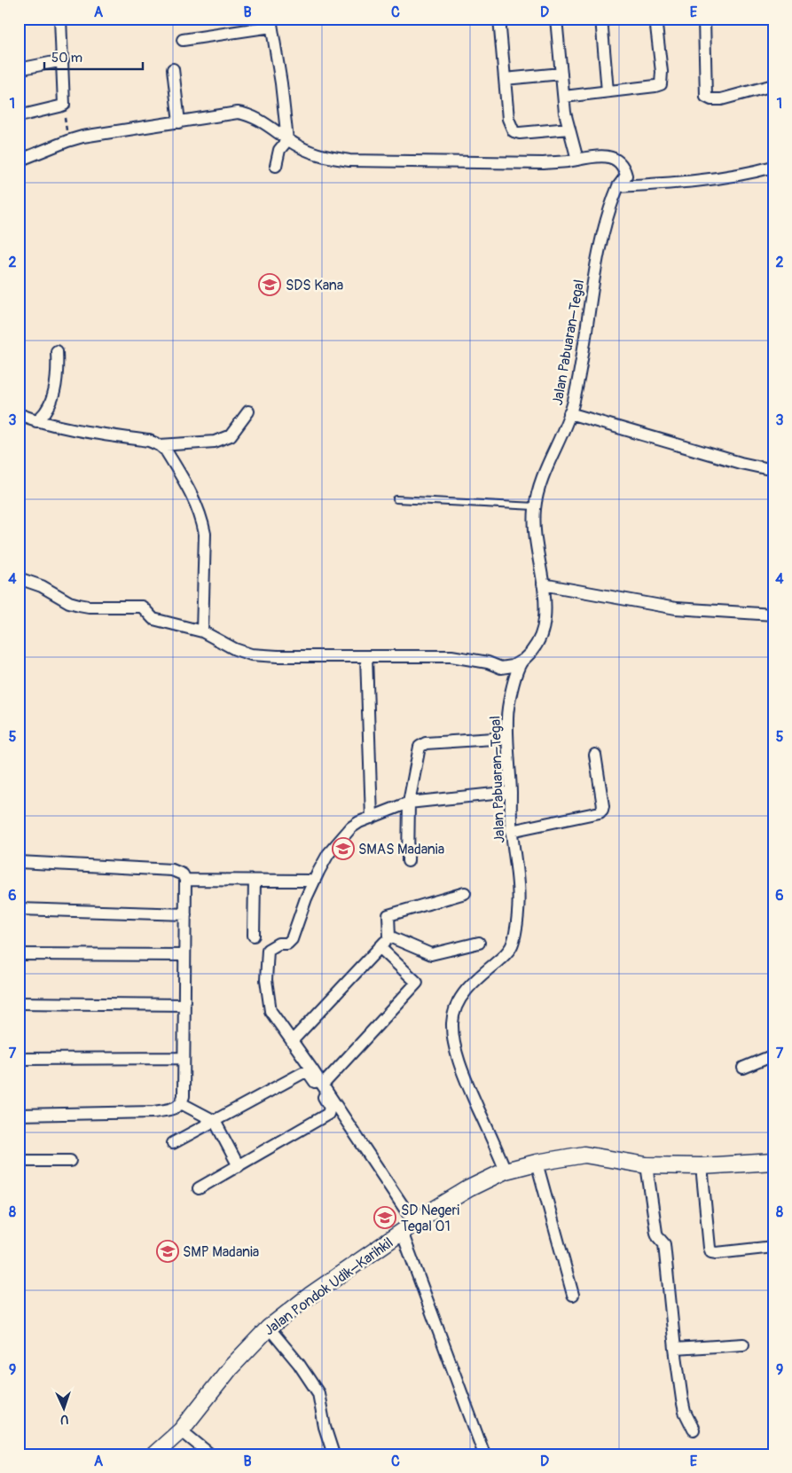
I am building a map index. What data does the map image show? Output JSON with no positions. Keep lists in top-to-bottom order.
{
  "streets": {
    "street": ["Jalan Pabuaran–Tegal", "Jalan Pondok Udik–Karihkil"]
  },
  "crossings": [
    ["Jalan Pabuaran–Tegal", "Jalan Pondok Udik–Karihkil"]
  ],
  "places": {
    "school or university": [
      "SDS Kana",
      "SMAS Madania",
      "SD Negeri Tegal 01",
      "SMP Madania"
    ]
  },
  "scale_bar": "50 m",
  "north": "bottom",
  "grid": {
    "columns": [
      "A",
      "B",
      "C",
      "D",
      "E"
    ],
    "rows": [
      "1",
      "2",
      "3",
      "4",
      "5",
      "6",
      "7",
      "8",
      "9"
    ]
  }
}
